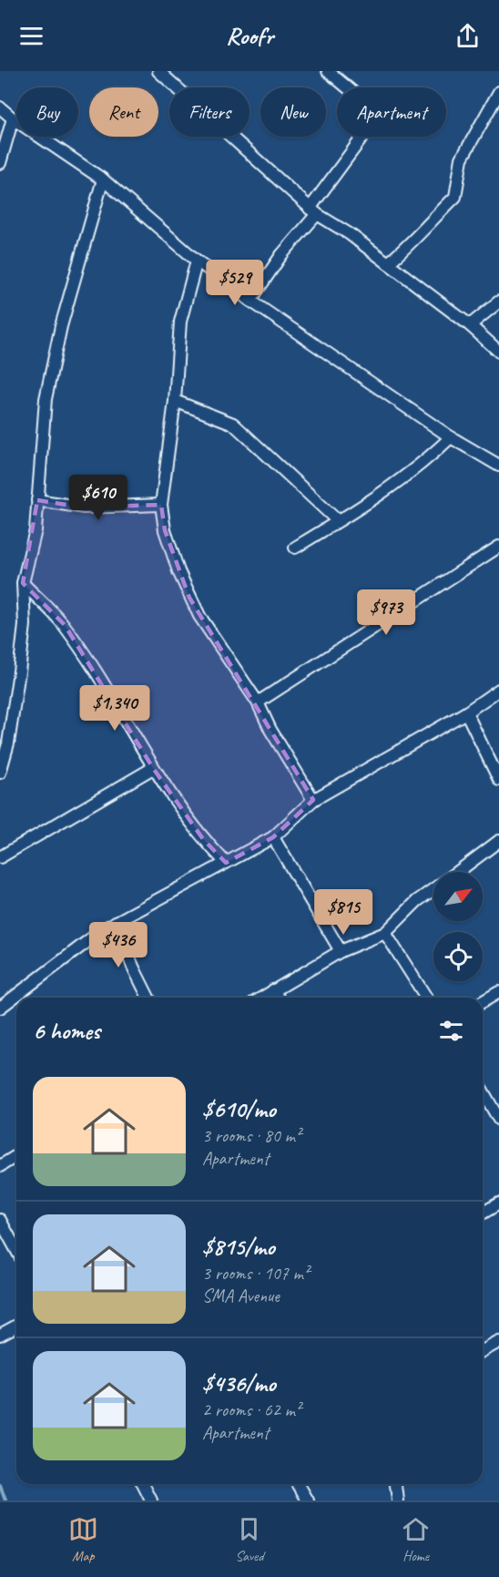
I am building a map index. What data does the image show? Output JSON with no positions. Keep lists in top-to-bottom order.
{
  "north": "top right",
  "page": {
    "header": "Roofr",
    "chip": [
      "Buy",
      "Rent",
      "Filters",
      "New",
      "Apartment"
    ],
    "price": [
      "$529",
      "$610",
      "$973",
      "$1,340",
      "$815",
      "$436"
    ],
    "heading": "6 homes",
    "list": [
      {
        "name": "$610/mo",
        "note": "3 rooms · 80 m² · Apartment"
      },
      {
        "name": "$815/mo",
        "note": "3 rooms · 107 m² · SMA Avenue"
      },
      {
        "name": "$436/mo",
        "note": "2 rooms · 62 m² · Apartment"
      }
    ],
    "tabs": ["Map", "Saved", "Home"]
  }
}
